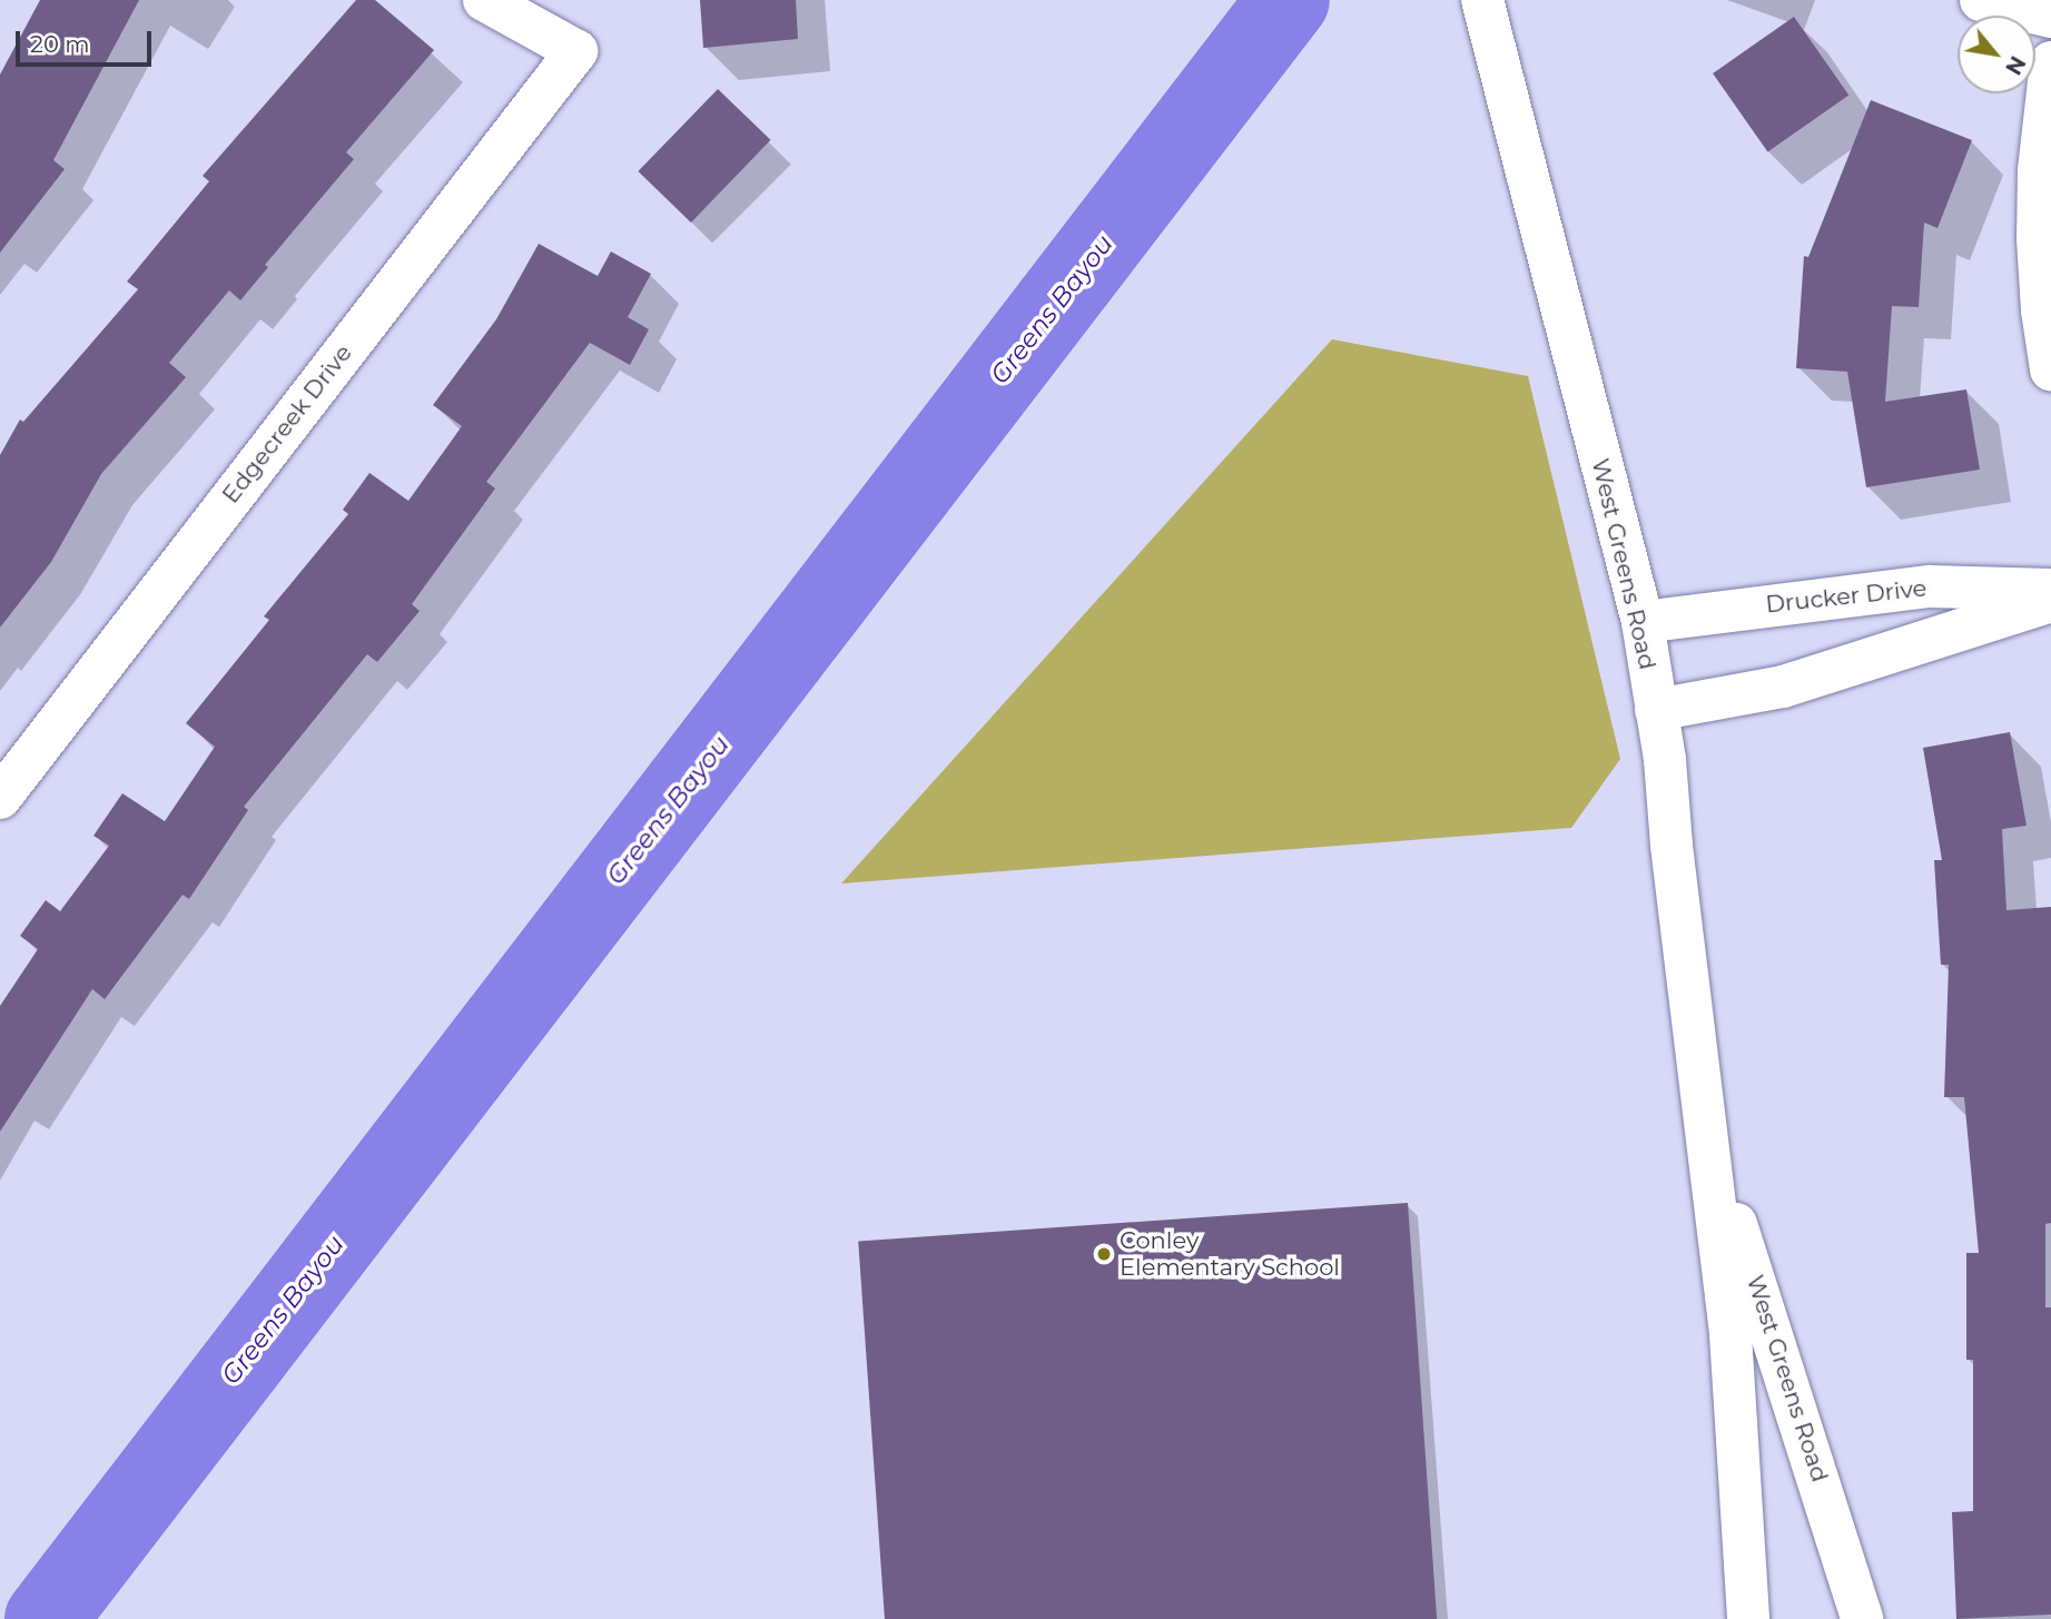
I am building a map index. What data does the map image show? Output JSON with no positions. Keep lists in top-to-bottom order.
{
  "streets": {
    "street": ["Edgecreek Drive", "West Greens Road", "Drucker Drive"]
  },
  "crossings": [
    ["West Greens Road", "Drucker Drive"]
  ],
  "water": ["Greens Bayou"],
  "places": ["Conley Elementary School"],
  "scale_bar": "20 m",
  "north": "bottom right"
}
